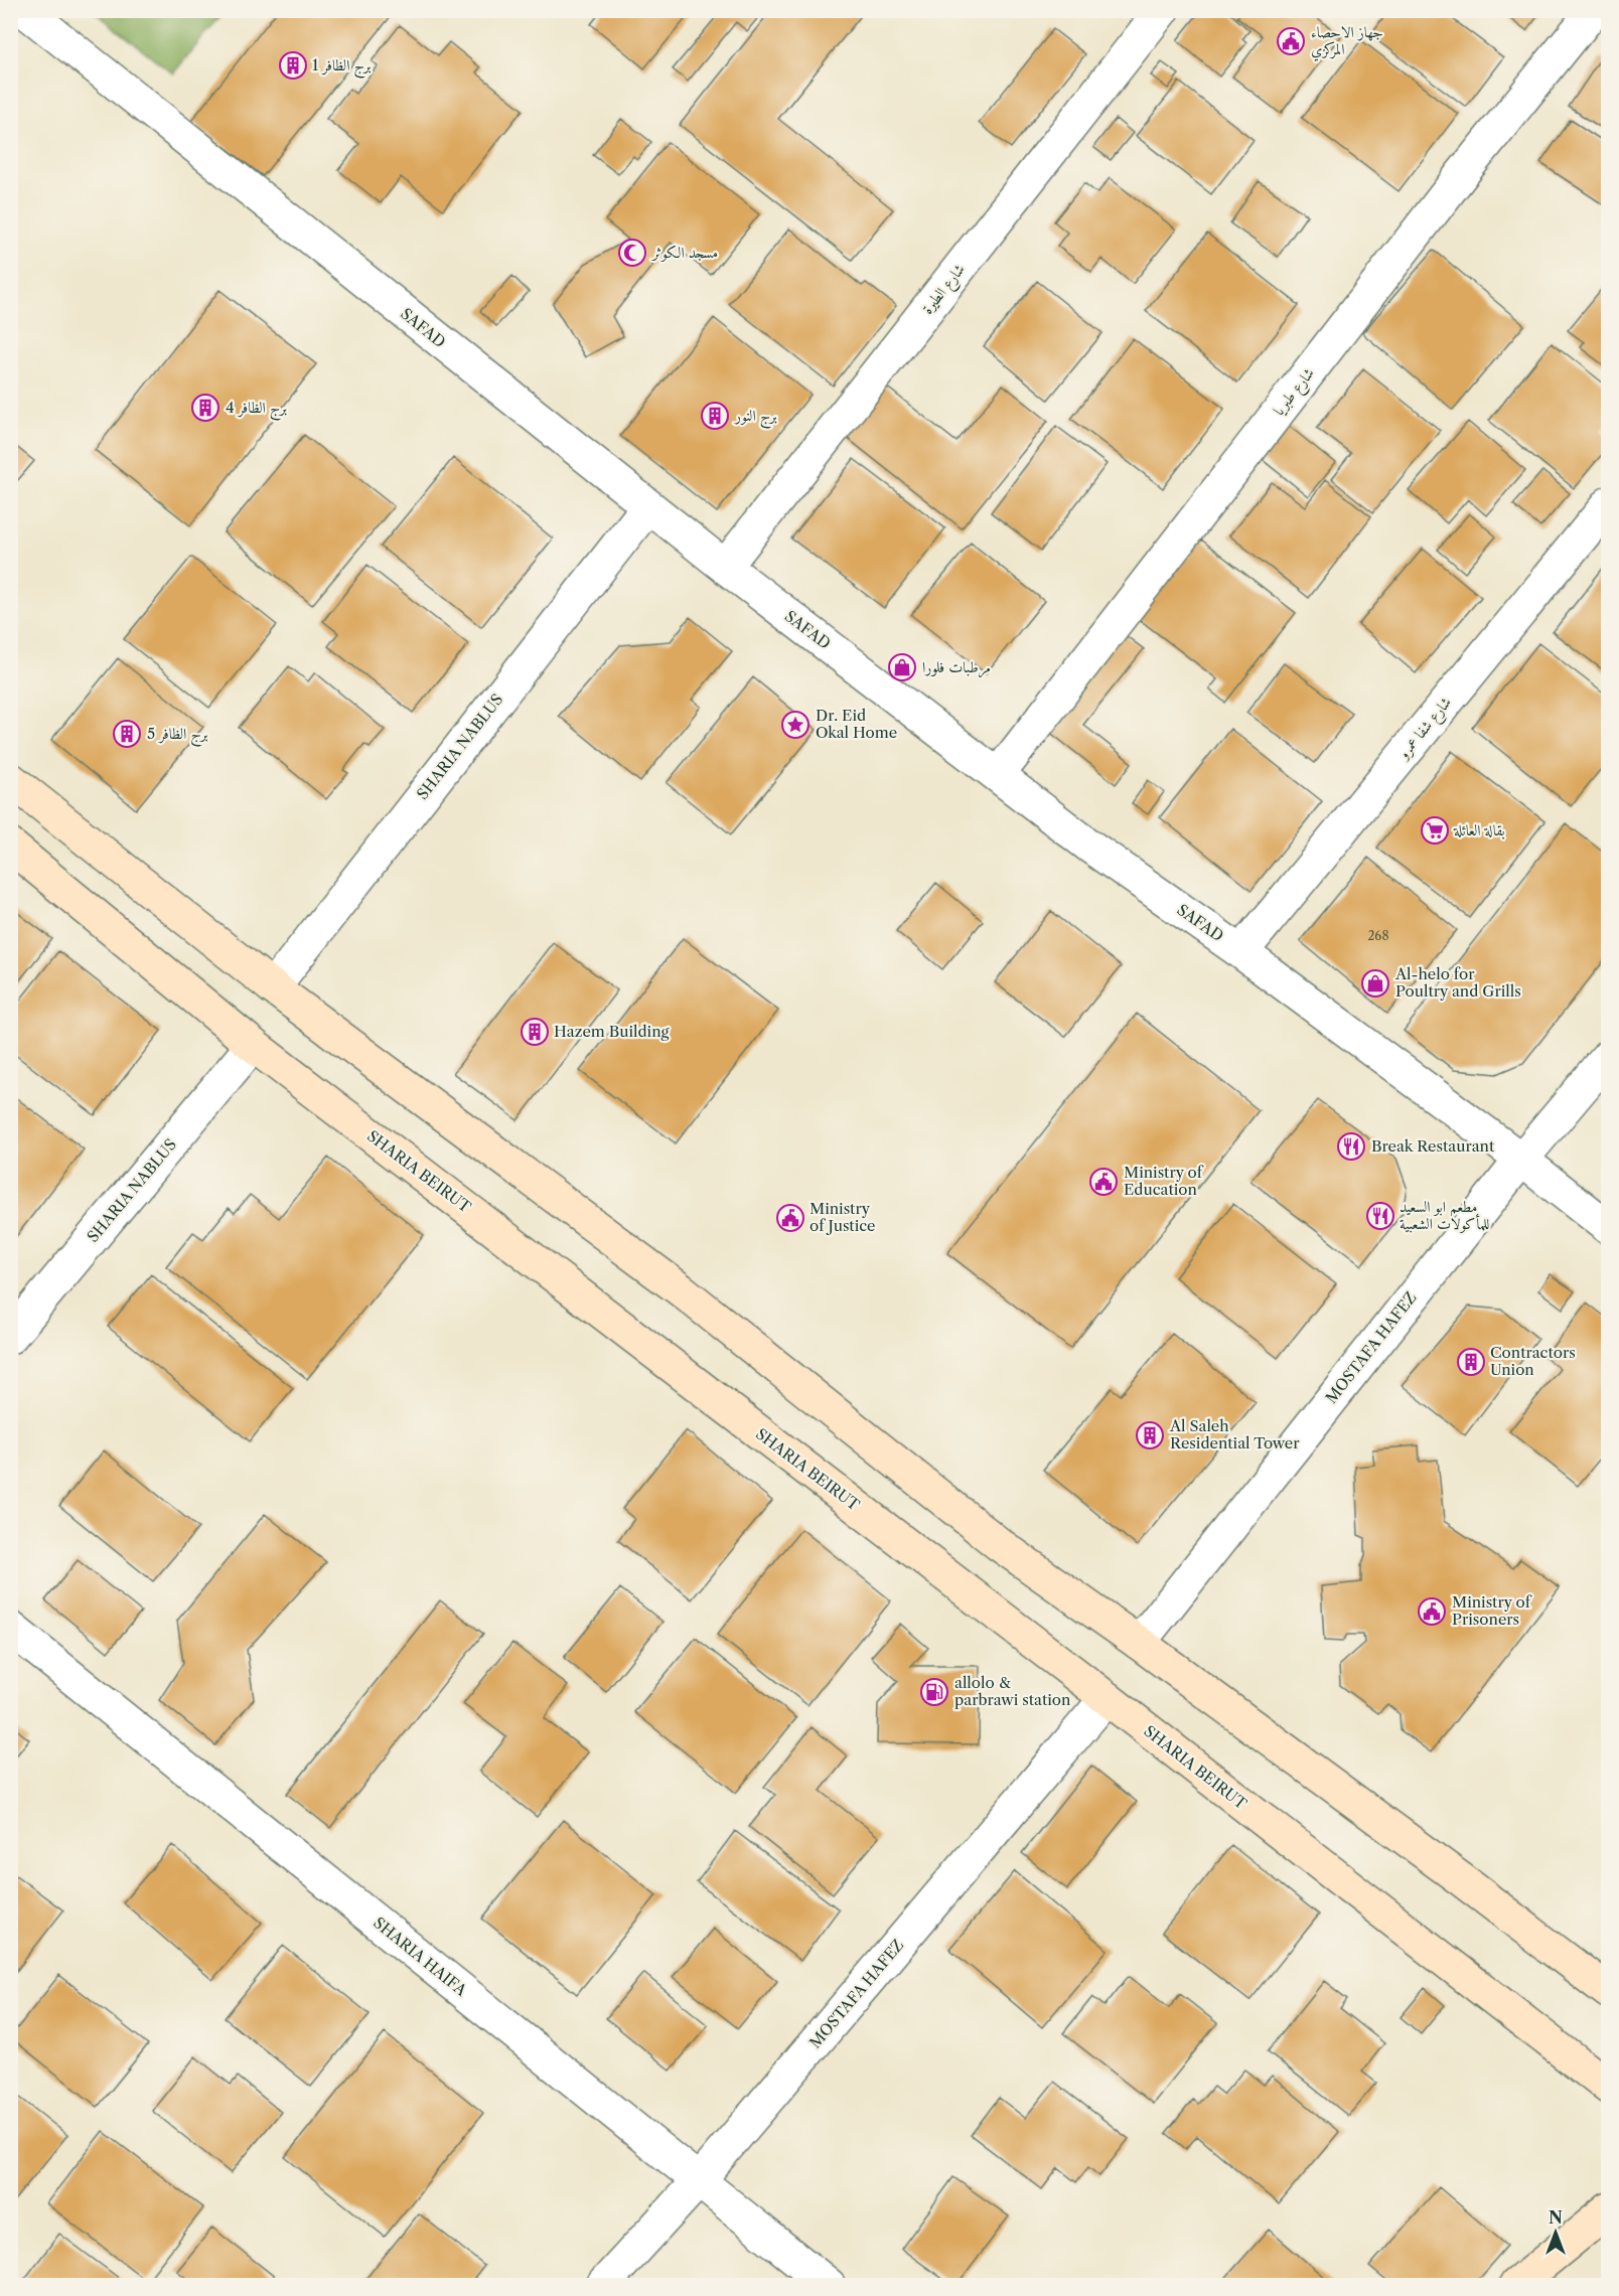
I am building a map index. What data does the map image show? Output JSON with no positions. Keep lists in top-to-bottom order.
{
  "streets": {
    "main road": ["SHARIA BEIRUT"],
    "street": [
      "شارع الطيرة",
      "SAFAD",
      "شارع طبريا",
      "شارع شفا عمرو",
      "SHARIA NABLUS",
      "MOSTAFA HAFEZ",
      "SHARIA HAIFA"
    ]
  },
  "crossings": [
    ["شارع الطيرة", "SAFAD"],
    ["SAFAD", "شارع طبريا"],
    ["SAFAD", "شارع شفا عمرو"],
    ["SAFAD", "SHARIA NABLUS"],
    ["SAFAD", "MOSTAFA HAFEZ"],
    ["SHARIA NABLUS", "SHARIA BEIRUT"],
    ["SHARIA BEIRUT", "MOSTAFA HAFEZ"],
    ["MOSTAFA HAFEZ", "SHARIA HAIFA"]
  ],
  "places": {
    "public building": [
      "جهاز الاحصاء المركزي",
      "Ministry of Education",
      "Ministry of Justice",
      "Ministry of Prisoners"
    ],
    "building": [
      "برج الظافر 1",
      "برج الظافر 4",
      "برج النور",
      "برج الظافر 5",
      "Hazem Building",
      "Contractors Union",
      "Al Saleh Residential Tower"
    ],
    "mosque": ["مسجد الكوثر"],
    "shop": ["مرطبات فلورا", "Al-helo for Poultry and Grills"],
    "place": ["Dr. Eid Okal Home"],
    "supermarket": ["بقالة العائلة"],
    "restaurant": ["Break Restaurant", "مطعم ابو السعيد للمأكولات الشعبية"],
    "fuel station": ["allolo & parbrawi station"]
  },
  "house_numbers": ["268"],
  "north": "top"
}
